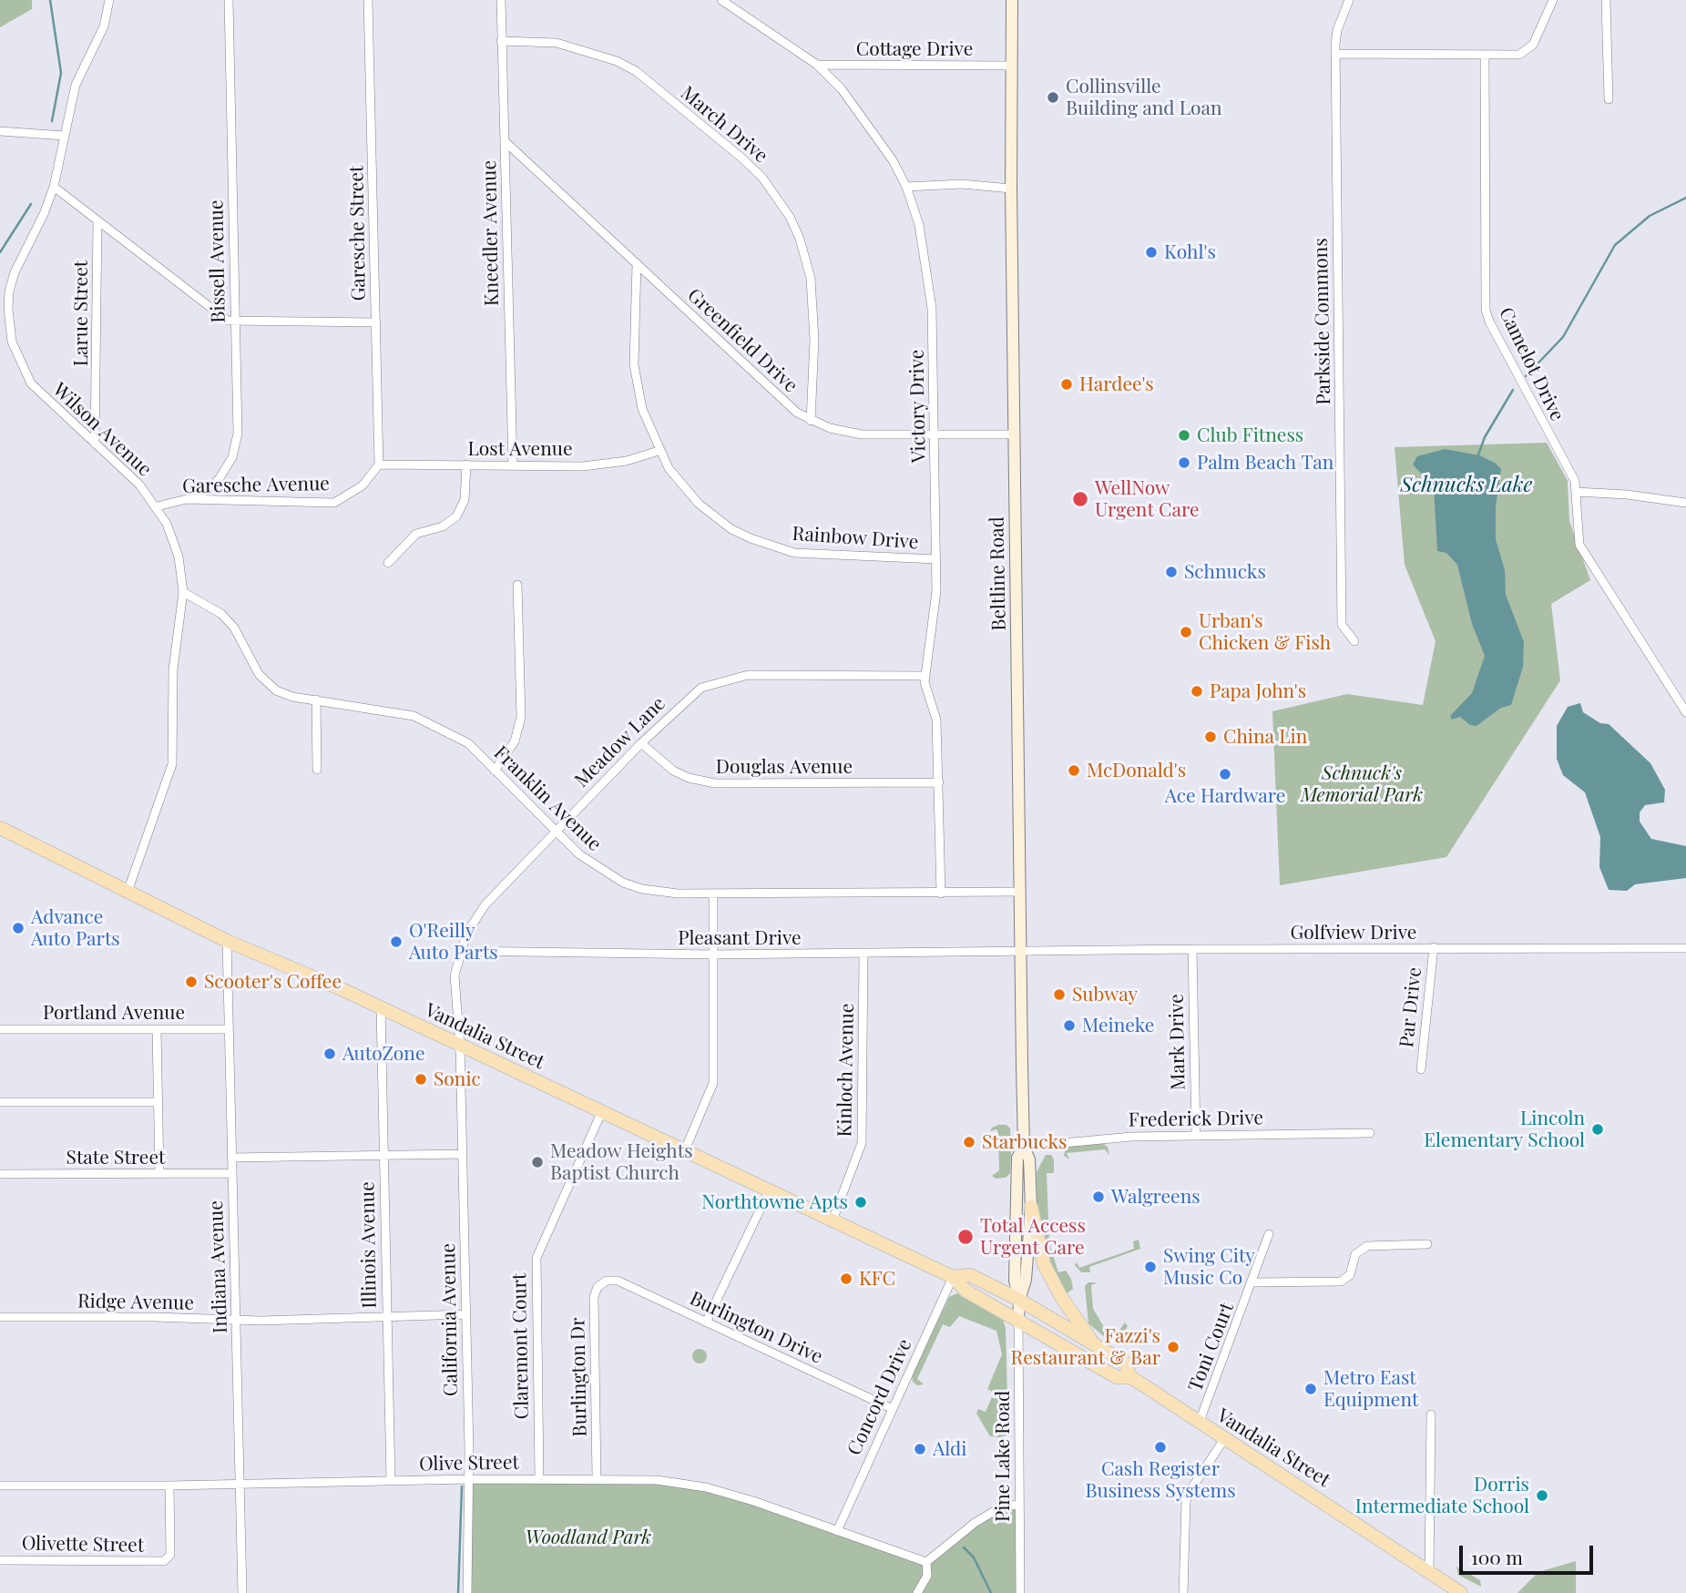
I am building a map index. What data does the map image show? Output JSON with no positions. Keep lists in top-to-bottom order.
{
  "streets": {
    "main road": ["Beltline Road", "Vandalia Street"],
    "street": [
      "Cottage Drive",
      "March Drive",
      "Garesche Street",
      "Kneedler Avenue",
      "Bissell Avenue",
      "Larue Street",
      "Parkside Commons",
      "Greenfield Drive",
      "Camelot Drive",
      "Victory Drive",
      "Wilson Avenue",
      "Lost Avenue",
      "Garesche Avenue",
      "Rainbow Drive",
      "Meadow Lane",
      "Douglas Avenue",
      "Franklin Avenue",
      "Golfview Drive",
      "Pleasant Drive",
      "Par Drive",
      "Portland Avenue",
      "Mark Drive",
      "Kinloch Avenue",
      "Frederick Drive",
      "State Street",
      "Illinois Avenue",
      "Indiana Avenue",
      "Ridge Avenue",
      "California Avenue",
      "Burlington Drive",
      "Claremont Court",
      "Toni Court",
      "Burlington Dr",
      "Concord Drive",
      "Pine Lake Road",
      "Olive Street",
      "Olivette Street"
    ]
  },
  "crossings": [
    ["Cottage Drive", "Victory Drive"],
    ["Cottage Drive", "Beltline Road"],
    ["March Drive", "Kneedler Avenue"],
    ["March Drive", "Greenfield Drive"],
    ["Garesche Street", "Lost Avenue"],
    ["Garesche Street", "Garesche Avenue"],
    ["Kneedler Avenue", "Greenfield Drive"],
    ["Kneedler Avenue", "Lost Avenue"],
    ["Bissell Avenue", "Garesche Avenue"],
    ["Larue Street", "Wilson Avenue"],
    ["Greenfield Drive", "Victory Drive"],
    ["Greenfield Drive", "Rainbow Drive"],
    ["Greenfield Drive", "Beltline Road"],
    ["Victory Drive", "Rainbow Drive"],
    ["Victory Drive", "Meadow Lane"],
    ["Victory Drive", "Douglas Avenue"],
    ["Victory Drive", "Franklin Avenue"],
    ["Wilson Avenue", "Garesche Avenue"],
    ["Wilson Avenue", "Franklin Avenue"],
    ["Wilson Avenue", "Vandalia Street"],
    ["Lost Avenue", "Garesche Avenue"],
    ["Lost Avenue", "Rainbow Drive"],
    ["Beltline Road", "Franklin Avenue"],
    ["Beltline Road", "Golfview Drive"],
    ["Beltline Road", "Pleasant Drive"],
    ["Beltline Road", "Vandalia Street"],
    ["Beltline Road", "Frederick Drive"],
    ["Beltline Road", "Pine Lake Road"],
    ["Meadow Lane", "Douglas Avenue"],
    ["Meadow Lane", "Franklin Avenue"],
    ["Meadow Lane", "Pleasant Drive"],
    ["Meadow Lane", "Vandalia Street"],
    ["Meadow Lane", "California Avenue"],
    ["Golfview Drive", "Pleasant Drive"],
    ["Golfview Drive", "Par Drive"],
    ["Golfview Drive", "Mark Drive"],
    ["Pleasant Drive", "Kinloch Avenue"],
    ["Portland Avenue", "Indiana Avenue"],
    ["Vandalia Street", "Kinloch Avenue"],
    ["Vandalia Street", "Illinois Avenue"],
    ["Vandalia Street", "Indiana Avenue"],
    ["Vandalia Street", "California Avenue"],
    ["Vandalia Street", "Claremont Court"],
    ["Vandalia Street", "Toni Court"],
    ["Vandalia Street", "Concord Drive"],
    ["Vandalia Street", "Pine Lake Road"],
    ["Mark Drive", "Frederick Drive"],
    ["State Street", "Indiana Avenue"],
    ["Illinois Avenue", "Ridge Avenue"],
    ["Illinois Avenue", "Olive Street"],
    ["Indiana Avenue", "Ridge Avenue"],
    ["Indiana Avenue", "Olive Street"],
    ["Ridge Avenue", "California Avenue"],
    ["California Avenue", "Olive Street"],
    ["Burlington Drive", "Burlington Dr"],
    ["Burlington Drive", "Concord Drive"],
    ["Claremont Court", "Olive Street"],
    ["Burlington Dr", "Olive Street"],
    ["Concord Drive", "Olive Street"],
    ["Olive Street", "Olivette Street"]
  ],
  "water": ["Schnucks Lake"],
  "parks": ["Schnuck's Memorial Park", "Woodland Park"],
  "places": [
    "Collinsville Building and Loan",
    "Kohl's",
    "Hardee's",
    "Club Fitness",
    "Palm Beach Tan",
    "WellNow Urgent Care",
    "Schnucks",
    "Urban's Chicken & Fish",
    "Papa John's",
    "China Lin",
    "McDonald's",
    "Ace Hardware",
    "Advance Auto Parts",
    "O'Reilly Auto Parts",
    "Scooter's Coffee",
    "Subway",
    "Meineke",
    "AutoZone",
    "Sonic",
    "Lincoln Elementary School",
    "Starbucks",
    "Meadow Heights Baptist Church",
    "Walgreens",
    "Northtowne Apts",
    "Total Access Urgent Care",
    "Swing City Music Co",
    "KFC",
    "Fazzi's Restaurant & Bar",
    "Metro East Equipment",
    "Cash Register Business Systems",
    "Aldi",
    "Dorris Intermediate School"
  ],
  "scale_bar": "100 m"
}
